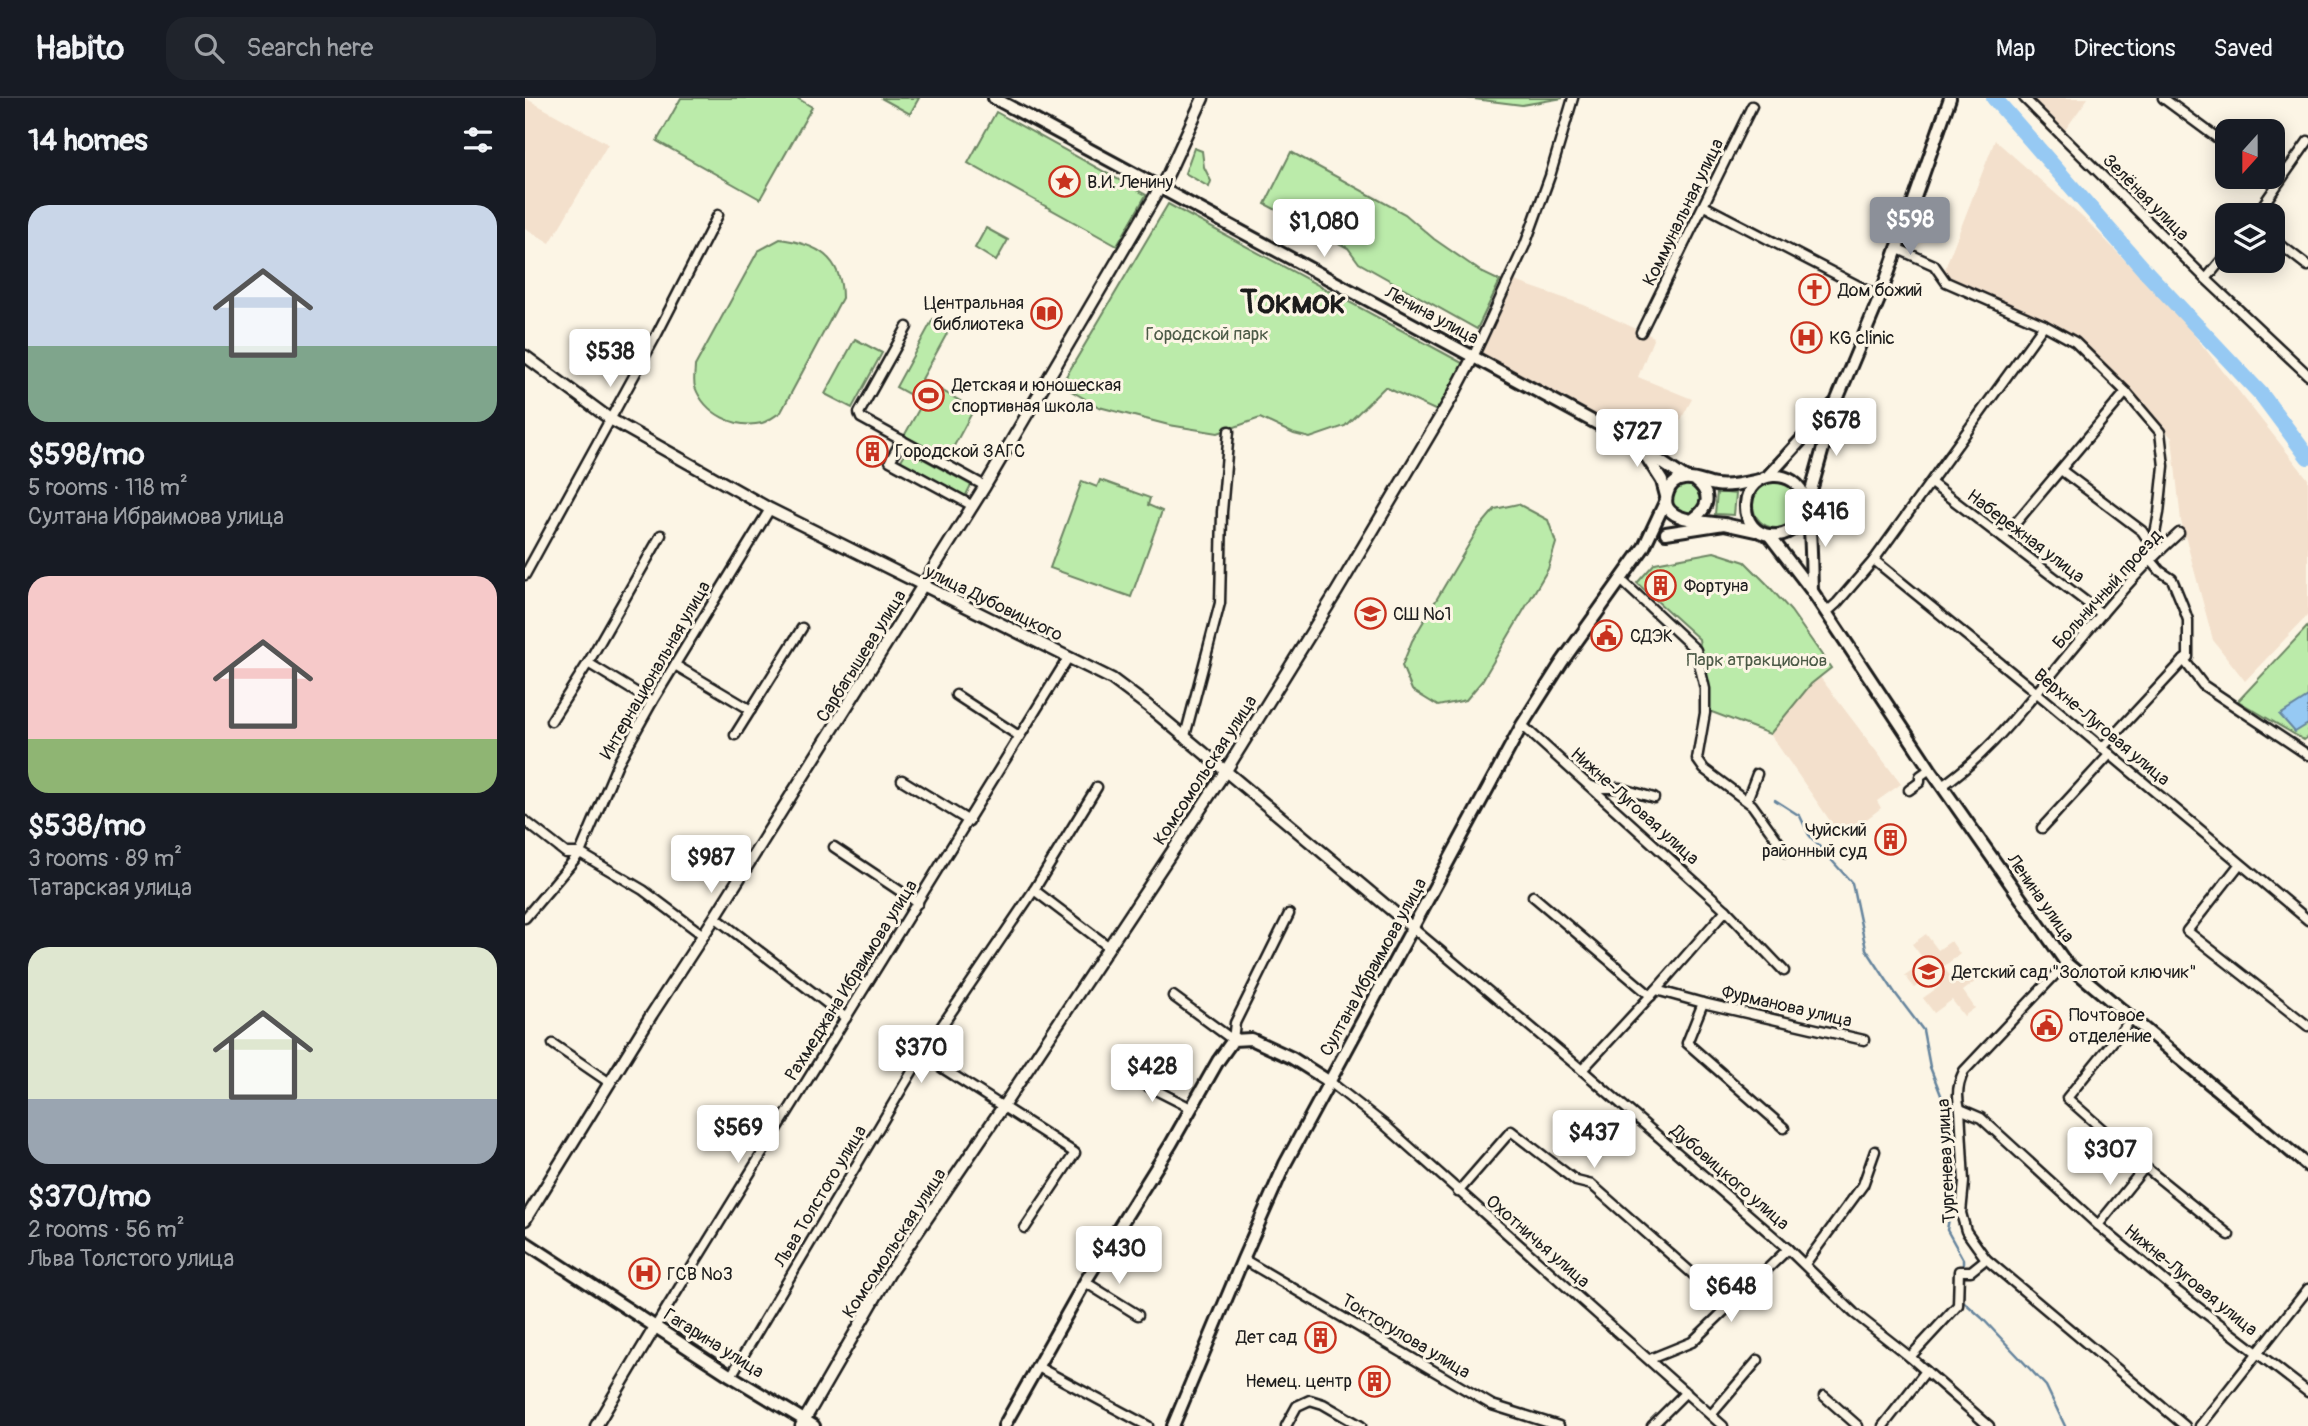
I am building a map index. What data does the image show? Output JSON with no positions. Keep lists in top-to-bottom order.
{
  "streets": {
    "main road": ["Ленина улица", "Султана Ибраимова улица", "Гагарина улица"],
    "street": [
      "Зелёная улица",
      "Коммунальная улица",
      "Набережная улица",
      "Больничный проезд",
      "улица Дубовицкого",
      "Сарбагышева улица",
      "Интернациональная улица",
      "Верхне-Луговая улица",
      "Комсомольская улица",
      "Нижне-Луговая улица",
      "Рахмеджана Ибраимова улица",
      "Фурманова улица",
      "Тургенева улица",
      "Дубовицкого улица",
      "Льва Толстого улица",
      "Охотничья улица",
      "Токтогулова улица"
    ]
  },
  "crossings": [
    ["Ленина улица", "Больничный проезд"],
    ["Ленина улица", "Сарбагышева улица"],
    ["Ленина улица", "Комсомольская улица"],
    ["Ленина улица", "Тургенева улица"],
    ["Набережная улица", "Больничный проезд"],
    ["Больничный проезд", "Верхне-Луговая улица"],
    ["улица Дубовицкого", "Сарбагышева улица"],
    ["улица Дубовицкого", "Интернациональная улица"],
    ["улица Дубовицкого", "Комсомольская улица"],
    ["улица Дубовицкого", "Султана Ибраимова улица"],
    ["улица Дубовицкого", "Рахмеджана Ибраимова улица"],
    ["улица Дубовицкого", "Дубовицкого улица"],
    ["Комсомольская улица", "Гагарина улица"],
    ["Нижне-Луговая улица", "Султана Ибраимова улица"],
    ["Нижне-Луговая улица", "Тургенева улица"],
    ["Султана Ибраимова улица", "Дубовицкого улица"],
    ["Султана Ибраимова улица", "Охотничья улица"],
    ["Султана Ибраимова улица", "Токтогулова улица"],
    ["Рахмеджана Ибраимова улица", "Гагарина улица"],
    ["Льва Толстого улица", "Гагарина улица"]
  ],
  "districts": ["Токмок"],
  "parks": ["Городской парк", "Парк атракционов"],
  "places": {
    "place": ["В.И. Ленину"],
    "church": ["Дом божий"],
    "library": ["Центральная библиотека"],
    "hospital": ["KG clinic", "ГСВ №3"],
    "sports": ["Детская и юношеская спортивная школа"],
    "building": [
      "Городской ЗАГС",
      "Фортуна",
      "Чуйский районный суд",
      "Дет сад",
      "Немец. центр"
    ],
    "school or university": ["СШ №1", "Детский сад \"Золотой ключик\""],
    "public building": ["СДЭК", "Почтовое отделение"]
  },
  "north": "bottom",
  "page": {
    "header": "Habito",
    "search": "Search here",
    "nav": ["Map", "Directions", "Saved"],
    "heading": "14 homes",
    "list": [
      {
        "name": "$598/mo",
        "note": "5 rooms · 118 m² · Султана Ибраимова улица"
      },
      {
        "name": "$538/mo",
        "note": "3 rooms · 89 m² · Татарская улица"
      },
      {
        "name": "$370/mo",
        "note": "2 rooms · 56 m² · Льва Толстого улица"
      }
    ],
    "price": [
      "$598",
      "$1,080",
      "$538",
      "$678",
      "$727",
      "$416",
      "$987",
      "$370",
      "$428",
      "$569",
      "$437",
      "$307",
      "$430",
      "$648"
    ]
  }
}
